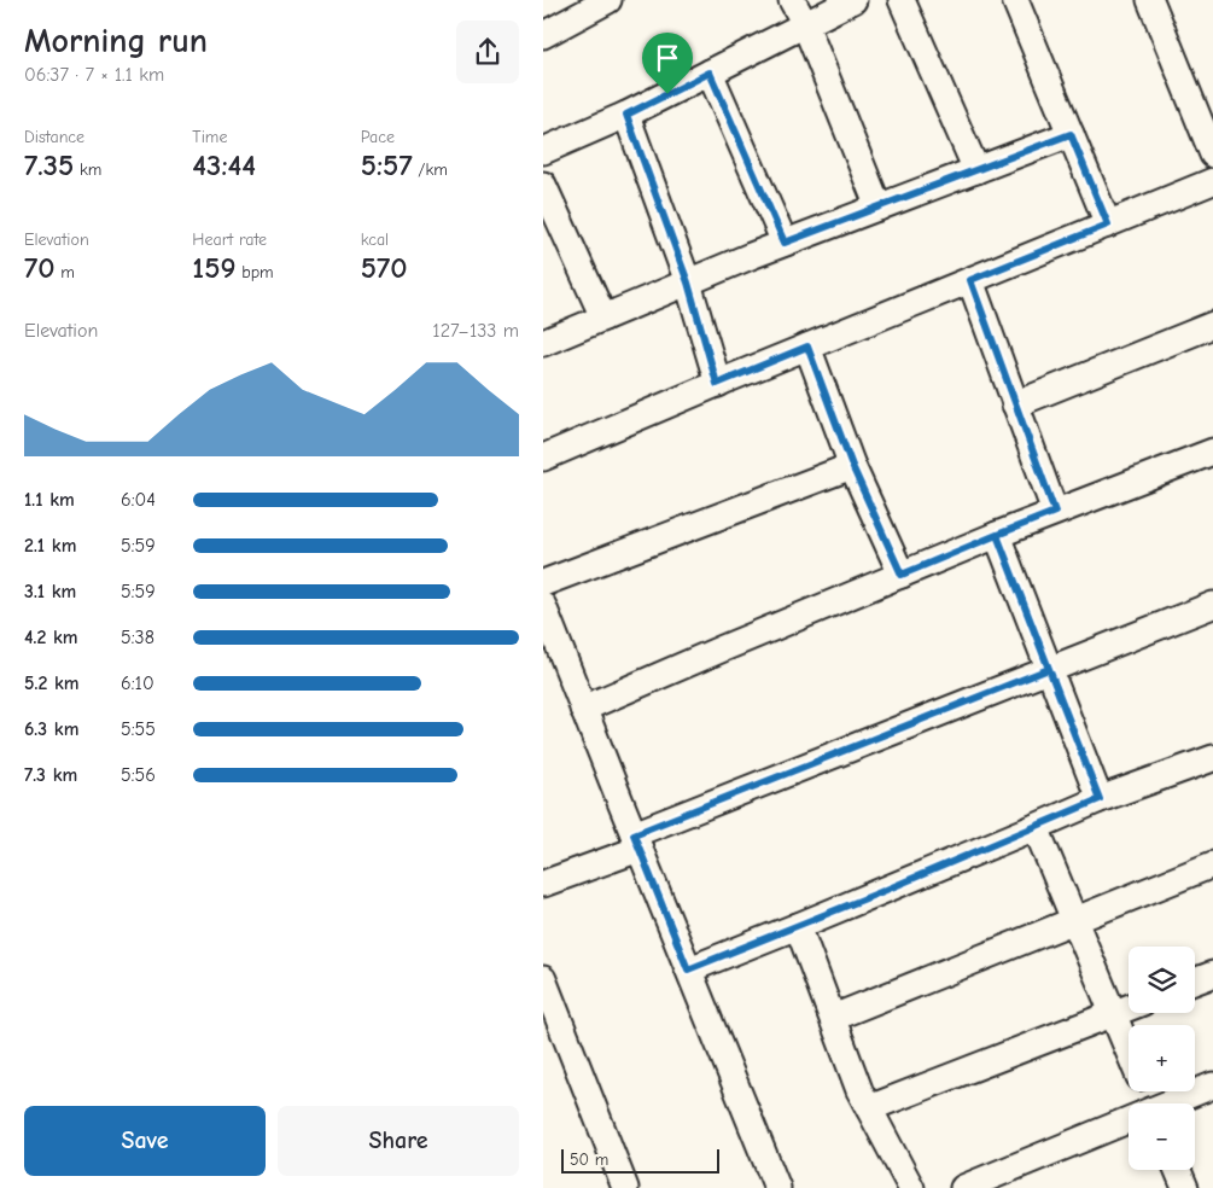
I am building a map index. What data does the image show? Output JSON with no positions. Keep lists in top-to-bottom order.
{
  "scale_bar": "50 m",
  "page": {
    "heading": ["Morning run", "06:37 · 7 × 1.1 km"],
    "stats": [
      ["Distance", "7.35 km"],
      ["Time", "43:44"],
      ["Pace", "5:57 /km"],
      ["Elevation", "70 m"],
      ["Heart rate", "159 bpm"],
      ["kcal", "570"]
    ],
    "chart": ["Elevation", "127–133 m"],
    "list": [
      {
        "name": "1.1 km",
        "note": "6:04"
      },
      {
        "name": "2.1 km",
        "note": "5:59"
      },
      {
        "name": "3.1 km",
        "note": "5:59"
      },
      {
        "name": "4.2 km",
        "note": "5:38"
      },
      {
        "name": "5.2 km",
        "note": "6:10"
      },
      {
        "name": "6.3 km",
        "note": "5:55"
      },
      {
        "name": "7.3 km",
        "note": "5:56"
      }
    ],
    "map_buttons": ["+", "−"],
    "buttons": ["Save", "Share"],
    "scale": "50 m"
  }
}
